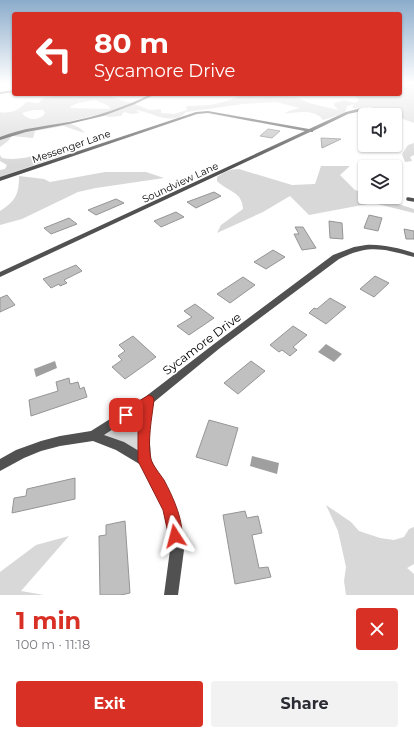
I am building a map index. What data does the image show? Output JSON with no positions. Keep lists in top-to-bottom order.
{
  "streets": {
    "street": ["Messenger Lane", "Soundview Lane", "Sycamore Drive"]
  },
  "crossings": [
    ["Messenger Lane", "Soundview Lane"]
  ],
  "page": {
    "turn": ["80 m", "Sycamore Drive"],
    "heading": ["1 min", "100 m · 11:18"],
    "buttons": ["Exit", "Share"]
  }
}
